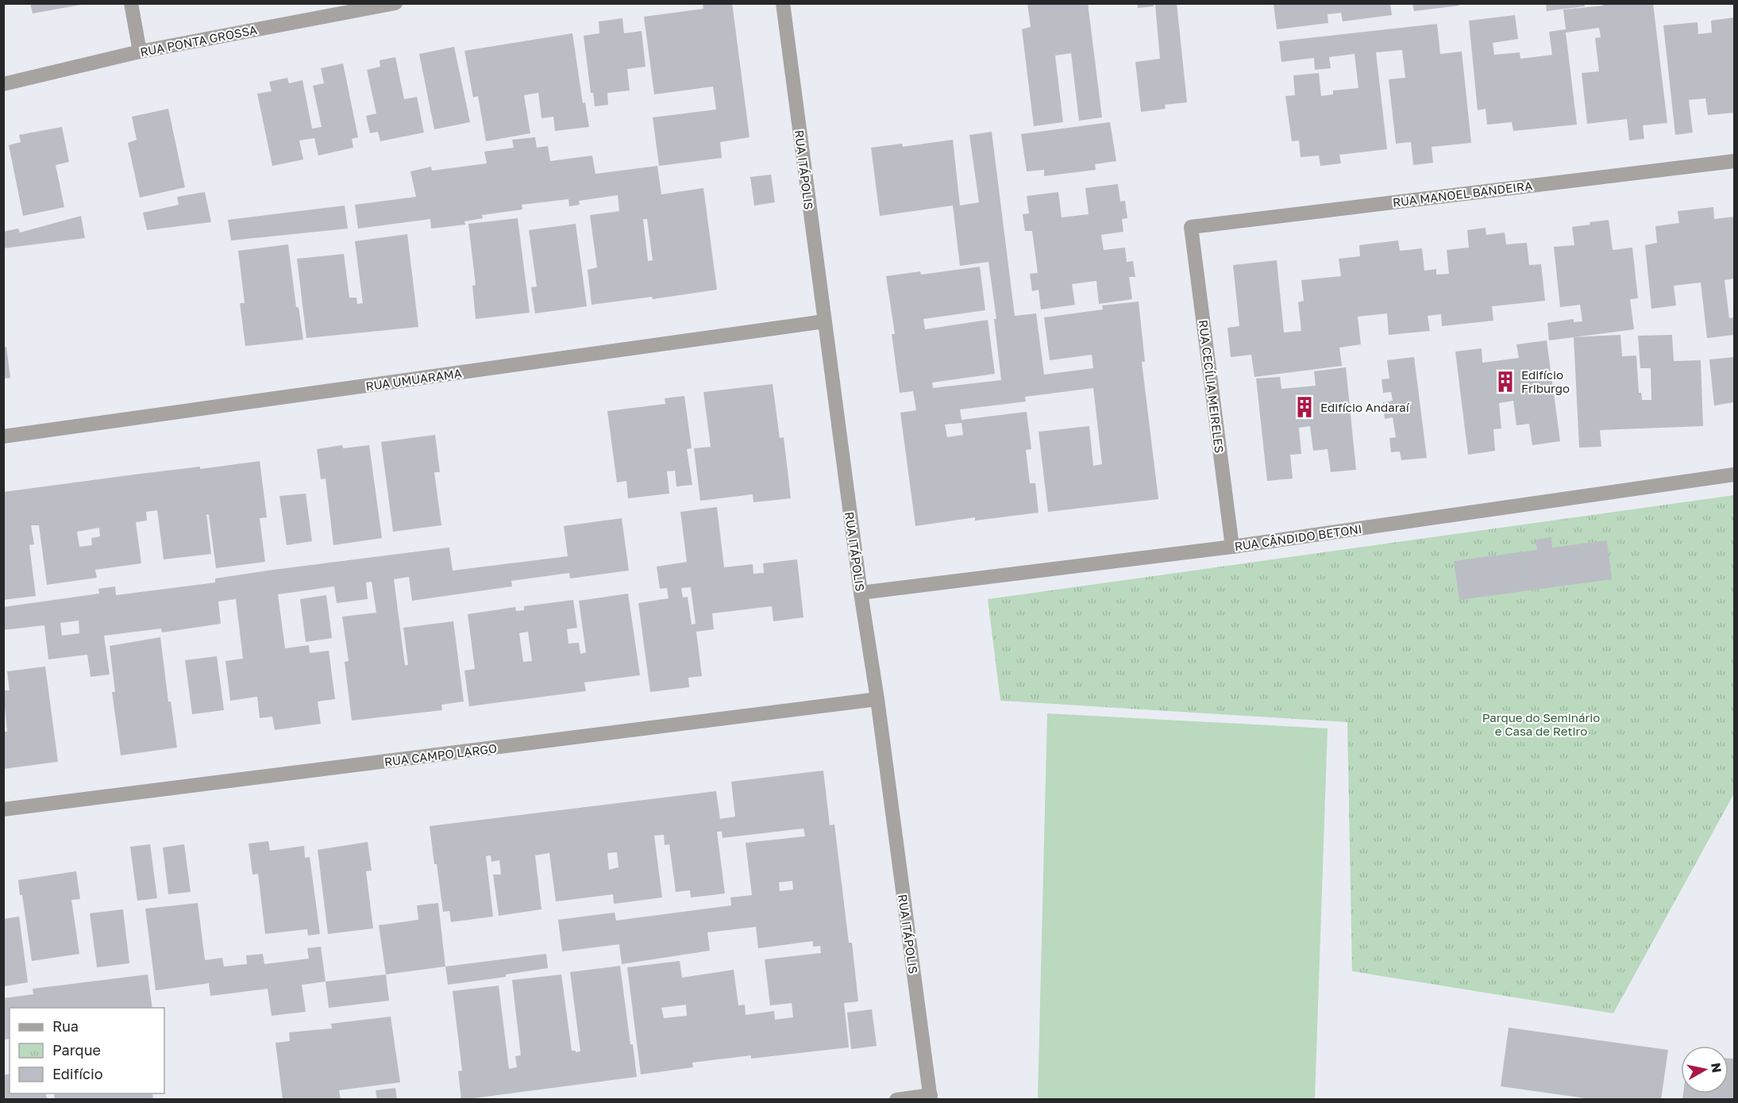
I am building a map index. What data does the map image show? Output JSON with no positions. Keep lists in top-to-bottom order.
{
  "streets": {
    "street": [
      "RUA PONTA GROSSA",
      "RUA ITÁPOLIS",
      "RUA MANOEL BANDEIRA",
      "RUA UMUARAMA",
      "RUA CECÍLIA MEIRELES",
      "RUA CÂNDIDO BETONI",
      "RUA CAMPO LARGO"
    ]
  },
  "crossings": [
    ["RUA ITÁPOLIS", "RUA UMUARAMA"],
    ["RUA ITÁPOLIS", "RUA CÂNDIDO BETONI"],
    ["RUA ITÁPOLIS", "RUA CAMPO LARGO"],
    ["RUA MANOEL BANDEIRA", "RUA CECÍLIA MEIRELES"],
    ["RUA CECÍLIA MEIRELES", "RUA CÂNDIDO BETONI"]
  ],
  "parks": ["Parque do Seminário e Casa de Retiro"],
  "places": {
    "building": ["Edifício Friburgo", "Edifício Andaraí"]
  },
  "legend": ["Rua", "Parque", "Edifício"],
  "north": "right"
}
